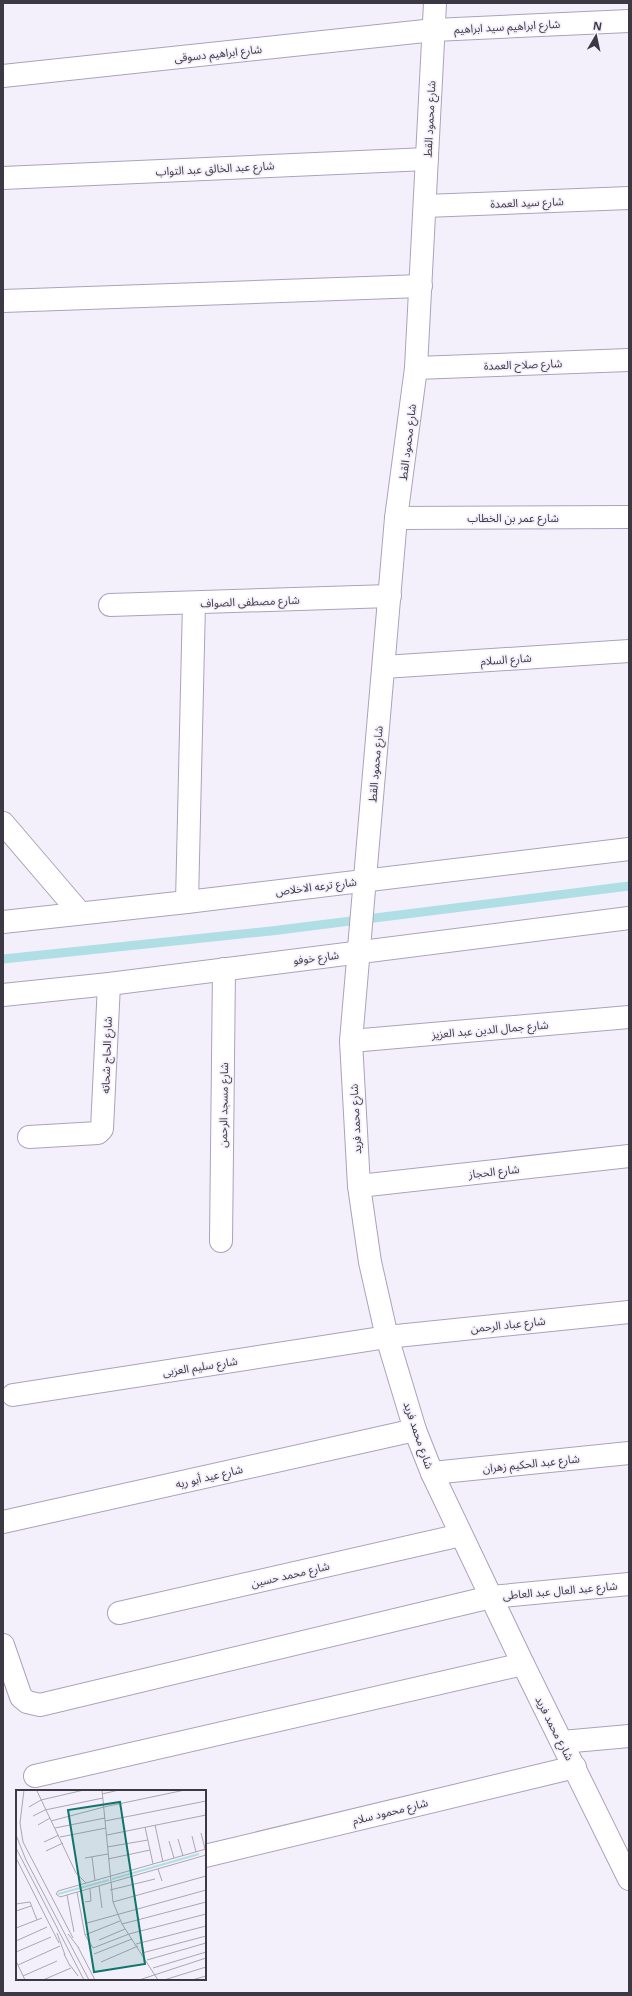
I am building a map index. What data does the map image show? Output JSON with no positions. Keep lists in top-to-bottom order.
{
  "streets": {
    "street": [
      "شارع ابراهيم سيد ابراهيم",
      "شارع ابراهيم دسوقى",
      "شارع محمود القط",
      "شارع عبد الخالق عبد التواب",
      "شارع سيد العمدة",
      "شارع صلاح العمدة",
      "شارع عمر بن الخطاب",
      "شارع مصطفى الصواف",
      "شارع السلام",
      "شارع ترعه الاخلاص",
      "شارع خوفو",
      "شارع جمال الدين عبد العزيز",
      "شارع الحاج شحاته",
      "شارع مسجد الرحمن",
      "شارع محمد فريد",
      "شارع الحجاز",
      "شارع عباد الرحمن",
      "شارع سليم العزبى",
      "شارع عبد الحكيم زهران",
      "شارع عيد أبو ريه",
      "شارع محمد حسين",
      "شارع عبد العال عبد العاطى",
      "شارع محمود سلام"
    ]
  },
  "crossings": [
    ["شارع ابراهيم سيد ابراهيم", "شارع ابراهيم دسوقى"],
    ["شارع ابراهيم سيد ابراهيم", "شارع محمود القط"],
    ["شارع ابراهيم دسوقى", "شارع محمود القط"],
    ["شارع محمود القط", "شارع عبد الخالق عبد التواب"],
    ["شارع محمود القط", "شارع سيد العمدة"],
    ["شارع محمود القط", "شارع صلاح العمدة"],
    ["شارع محمود القط", "شارع عمر بن الخطاب"],
    ["شارع محمود القط", "شارع مصطفى الصواف"],
    ["شارع محمود القط", "شارع السلام"],
    ["شارع محمود القط", "شارع ترعه الاخلاص"],
    ["شارع محمود القط", "شارع خوفو"],
    ["شارع محمود القط", "شارع محمد فريد"],
    ["شارع خوفو", "شارع الحاج شحاته"],
    ["شارع خوفو", "شارع مسجد الرحمن"],
    ["شارع خوفو", "شارع محمد فريد"],
    ["شارع جمال الدين عبد العزيز", "شارع محمد فريد"],
    ["شارع محمد فريد", "شارع الحجاز"],
    ["شارع محمد فريد", "شارع عباد الرحمن"],
    ["شارع محمد فريد", "شارع سليم العزبى"],
    ["شارع محمد فريد", "شارع عبد الحكيم زهران"],
    ["شارع محمد فريد", "شارع عيد أبو ريه"],
    ["شارع محمد فريد", "شارع محمد حسين"],
    ["شارع محمد فريد", "شارع عبد العال عبد العاطى"],
    ["شارع محمد فريد", "شارع محمود سلام"],
    ["شارع عباد الرحمن", "شارع سليم العزبى"]
  ],
  "north": "top"
}
